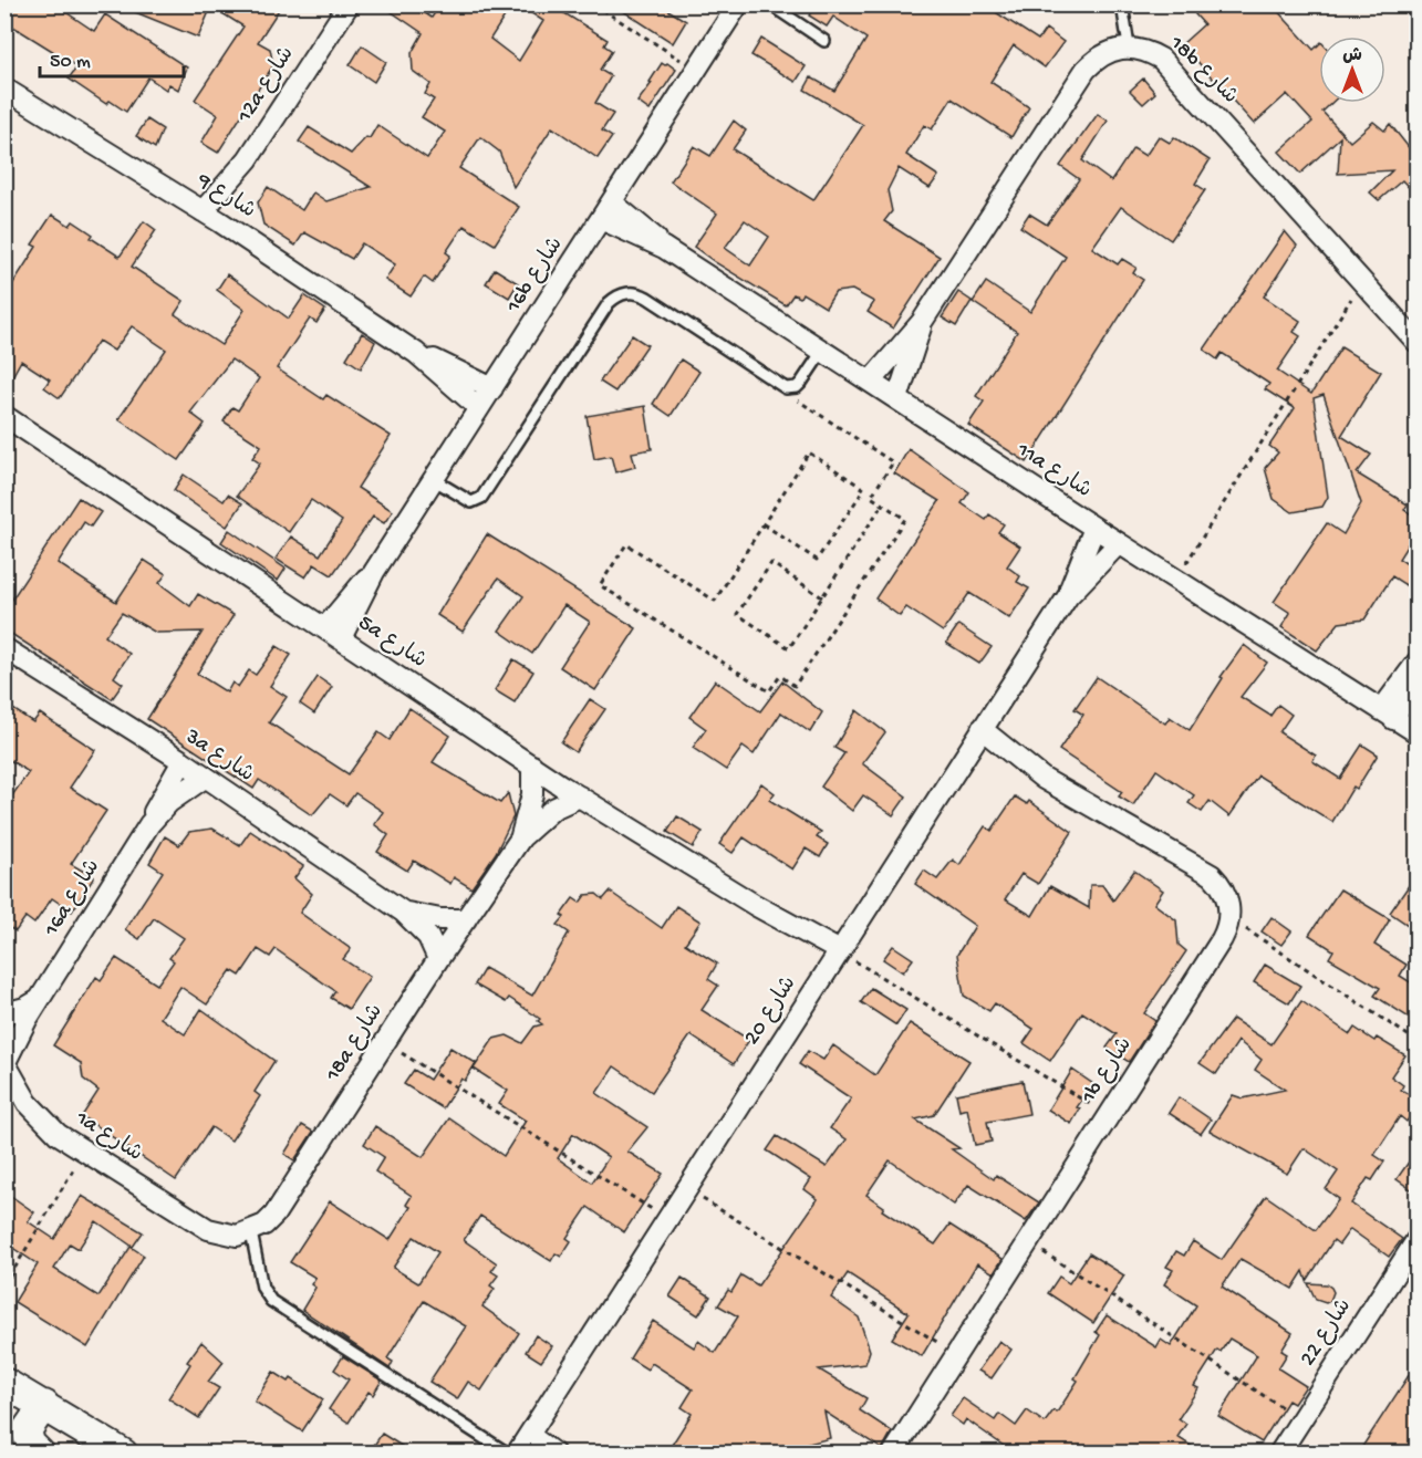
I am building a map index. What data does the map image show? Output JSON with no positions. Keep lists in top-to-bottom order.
{
  "streets": {
    "street": [
      "18b شارع",
      "12a شارع",
      "شارع 9",
      "16b شارع",
      "11a شارع",
      "5a شارع",
      "3a شارع",
      "16a شارع",
      "شارع 20",
      "18a شارع",
      "1b شارع",
      "1a شارع",
      "شارع 22"
    ]
  },
  "crossings": [
    ["12a شارع", "شارع 9"],
    ["شارع 9", "16b شارع"],
    ["16b شارع", "11a شارع"],
    ["16b شارع", "5a شارع"],
    ["11a شارع", "شارع 20"],
    ["5a شارع", "شارع 20"],
    ["5a شارع", "18a شارع"],
    ["3a شارع", "16a شارع"],
    ["3a شارع", "18a شارع"],
    ["16a شارع", "1a شارع"],
    ["18a شارع", "1a شارع"]
  ],
  "scale_bar": "50 m",
  "north": "top"
}
